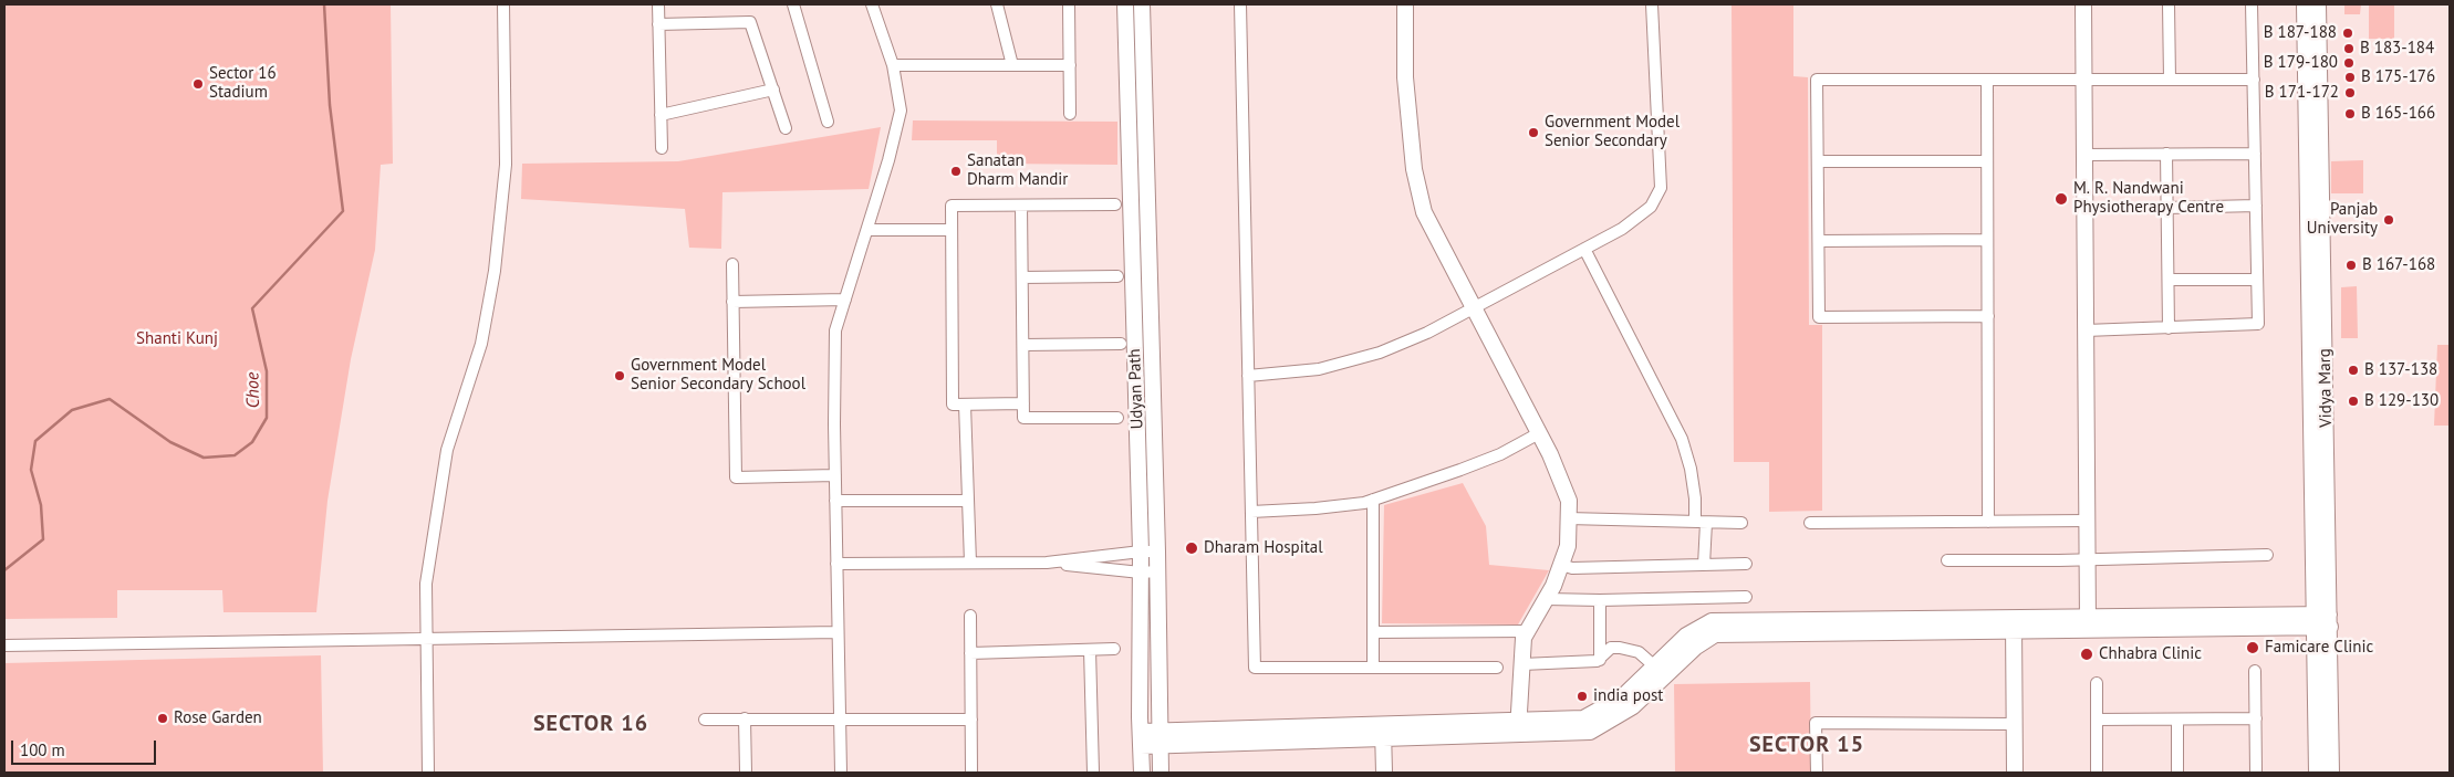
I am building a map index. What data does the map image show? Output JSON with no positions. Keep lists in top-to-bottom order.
{
  "streets": {
    "main road": ["Vidya Marg", "Udyan Path"]
  },
  "districts": ["SECTOR 16", "SECTOR 15"],
  "water": ["Choe"],
  "parks": ["Shanti Kunj"],
  "places": [
    "B 187-188",
    "B 183-184",
    "B 179-180",
    "B 175-176",
    "Sector 16 Stadium",
    "B 171-172",
    "B 165-166",
    "Government Model Senior Secondary",
    "Sanatan Dharm Mandir",
    "M. R. Nandwani Physiotherapy Centre",
    "Panjab University",
    "B 167-168",
    "B 137-138",
    "Government Model Senior Secondary School",
    "B 129-130",
    "Dharam Hospital",
    "Famicare Clinic",
    "Chhabra Clinic",
    "india post",
    "Rose Garden"
  ],
  "scale_bar": "100 m"
}
